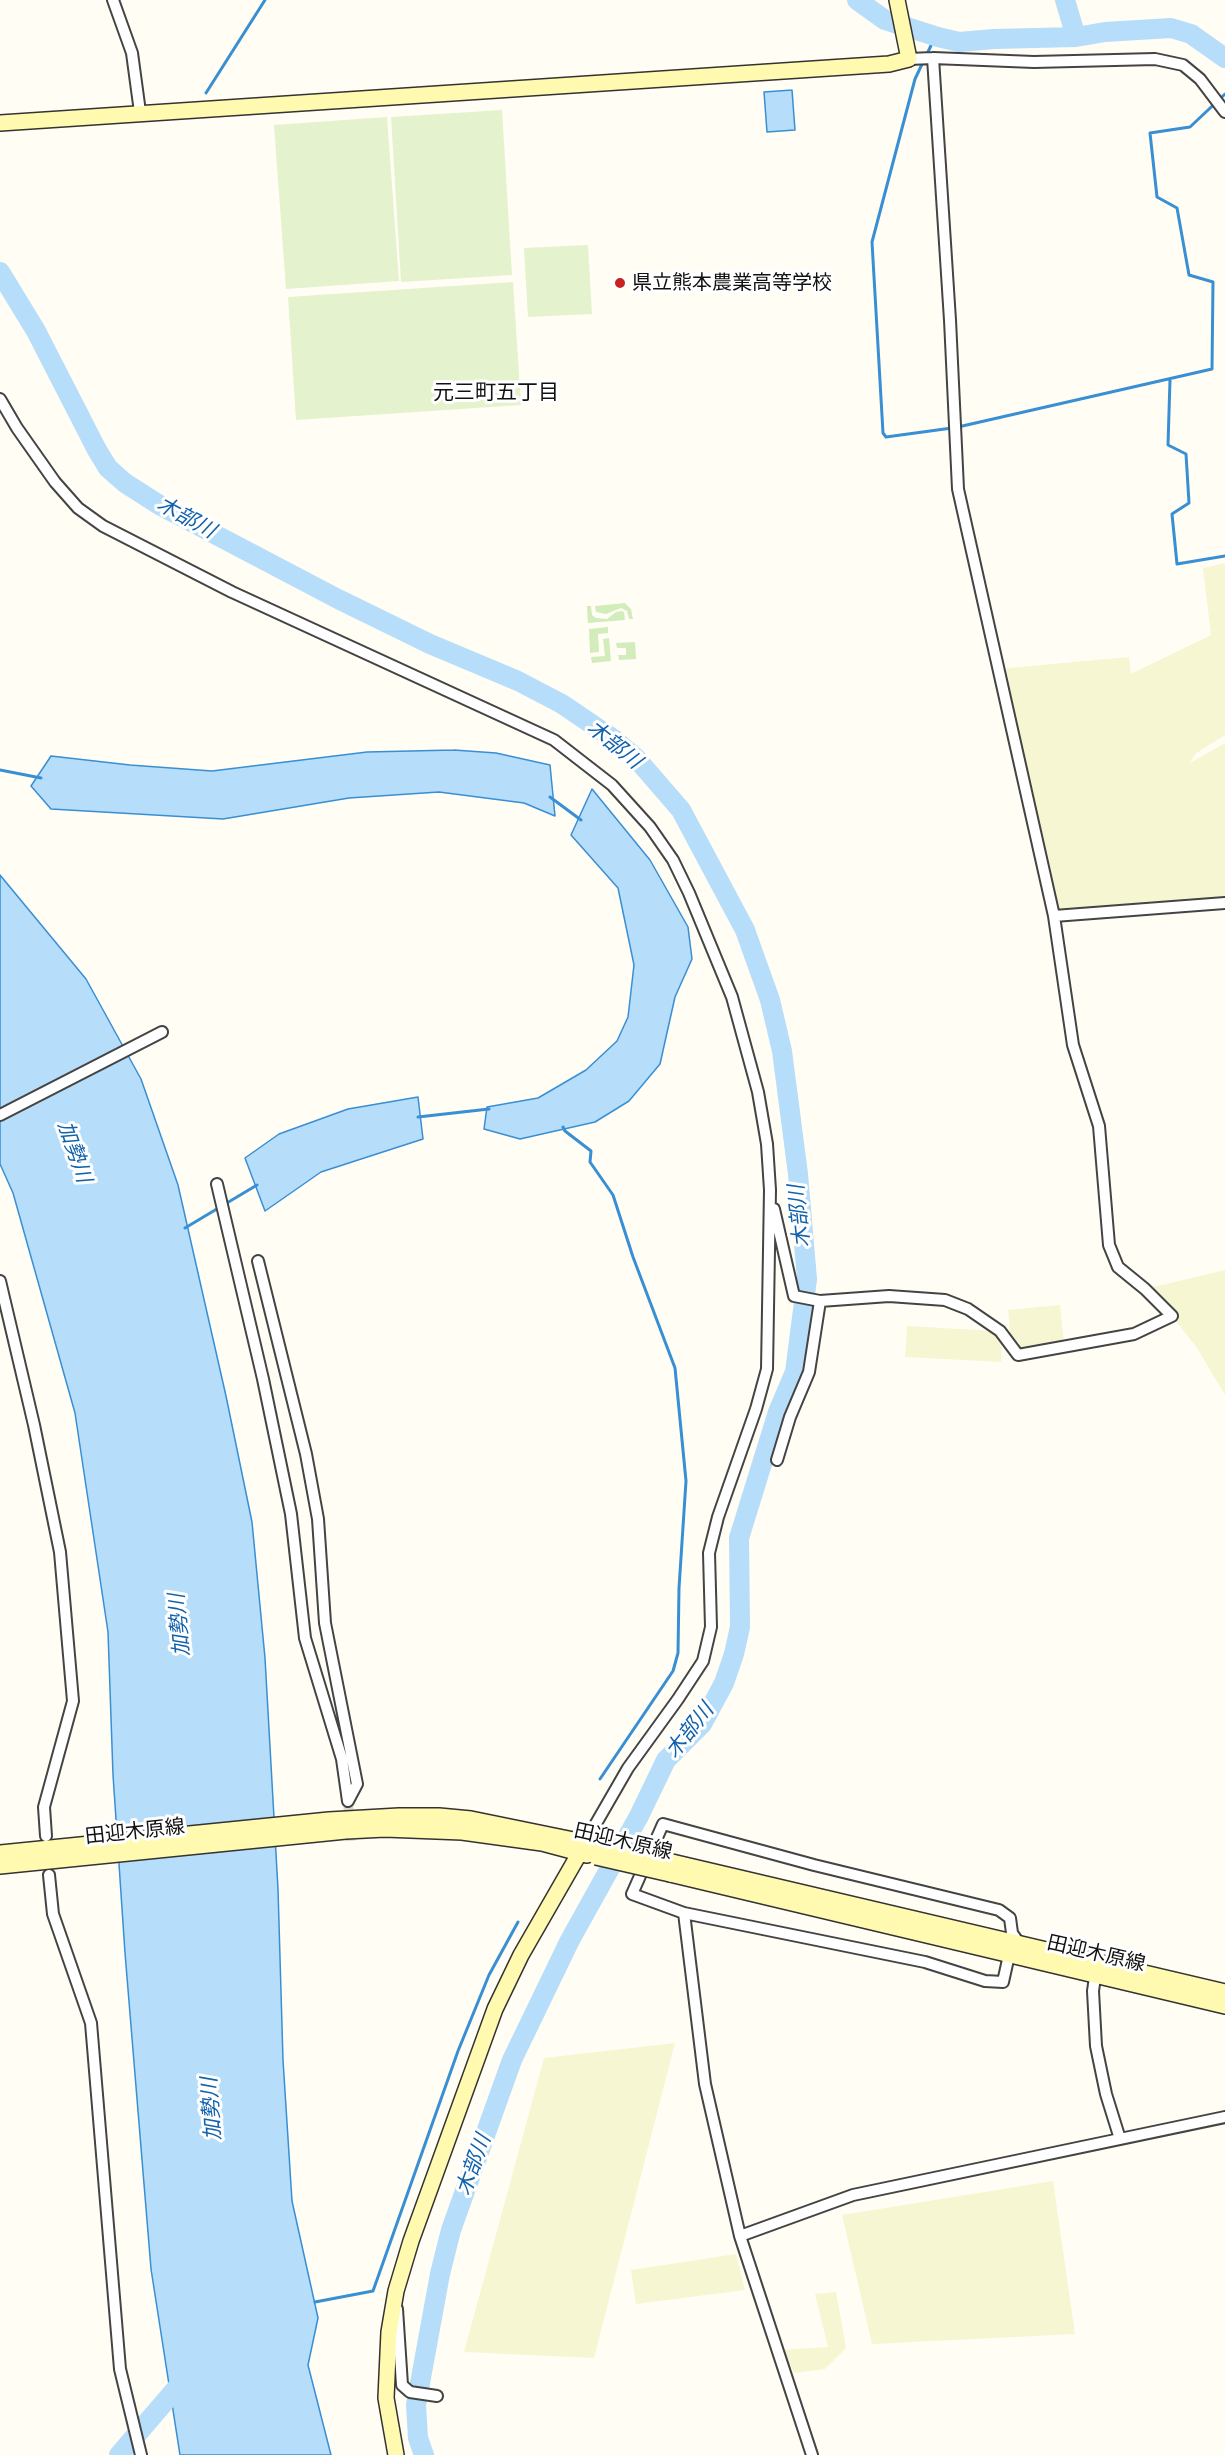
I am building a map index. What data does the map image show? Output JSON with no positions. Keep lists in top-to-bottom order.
{
  "streets": {
    "street": ["田迎木原線"]
  },
  "districts": ["元三町五丁目"],
  "water": ["木部川", "加勢川"],
  "places": ["県立熊本農業高等学校"]
}
